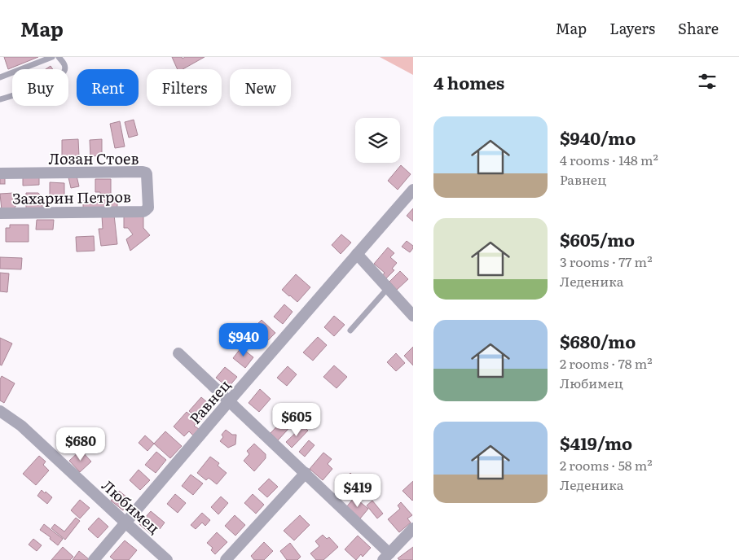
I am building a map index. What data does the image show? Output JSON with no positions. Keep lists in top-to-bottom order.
{
  "streets": {
    "street": [
      "Лозан Стоев",
      "Захарин Петров",
      "Равнец",
      "Любимец"
    ]
  },
  "crossings": [
    ["Лозан Стоев", "Захарин Петров"],
    ["Равнец", "Любимец"]
  ],
  "page": {
    "header": "Map",
    "nav": ["Map", "Layers", "Share"],
    "heading": "4 homes",
    "chip": [
      "Buy",
      "Rent",
      "Filters",
      "New"
    ],
    "list": [
      {
        "name": "$940/mo",
        "note": "4 rooms · 148 m² · Равнец"
      },
      {
        "name": "$605/mo",
        "note": "3 rooms · 77 m² · Леденика"
      },
      {
        "name": "$680/mo",
        "note": "2 rooms · 78 m² · Любимец"
      },
      {
        "name": "$419/mo",
        "note": "2 rooms · 58 m² · Леденика"
      }
    ],
    "price": [
      "$940",
      "$605",
      "$680",
      "$419"
    ]
  }
}
